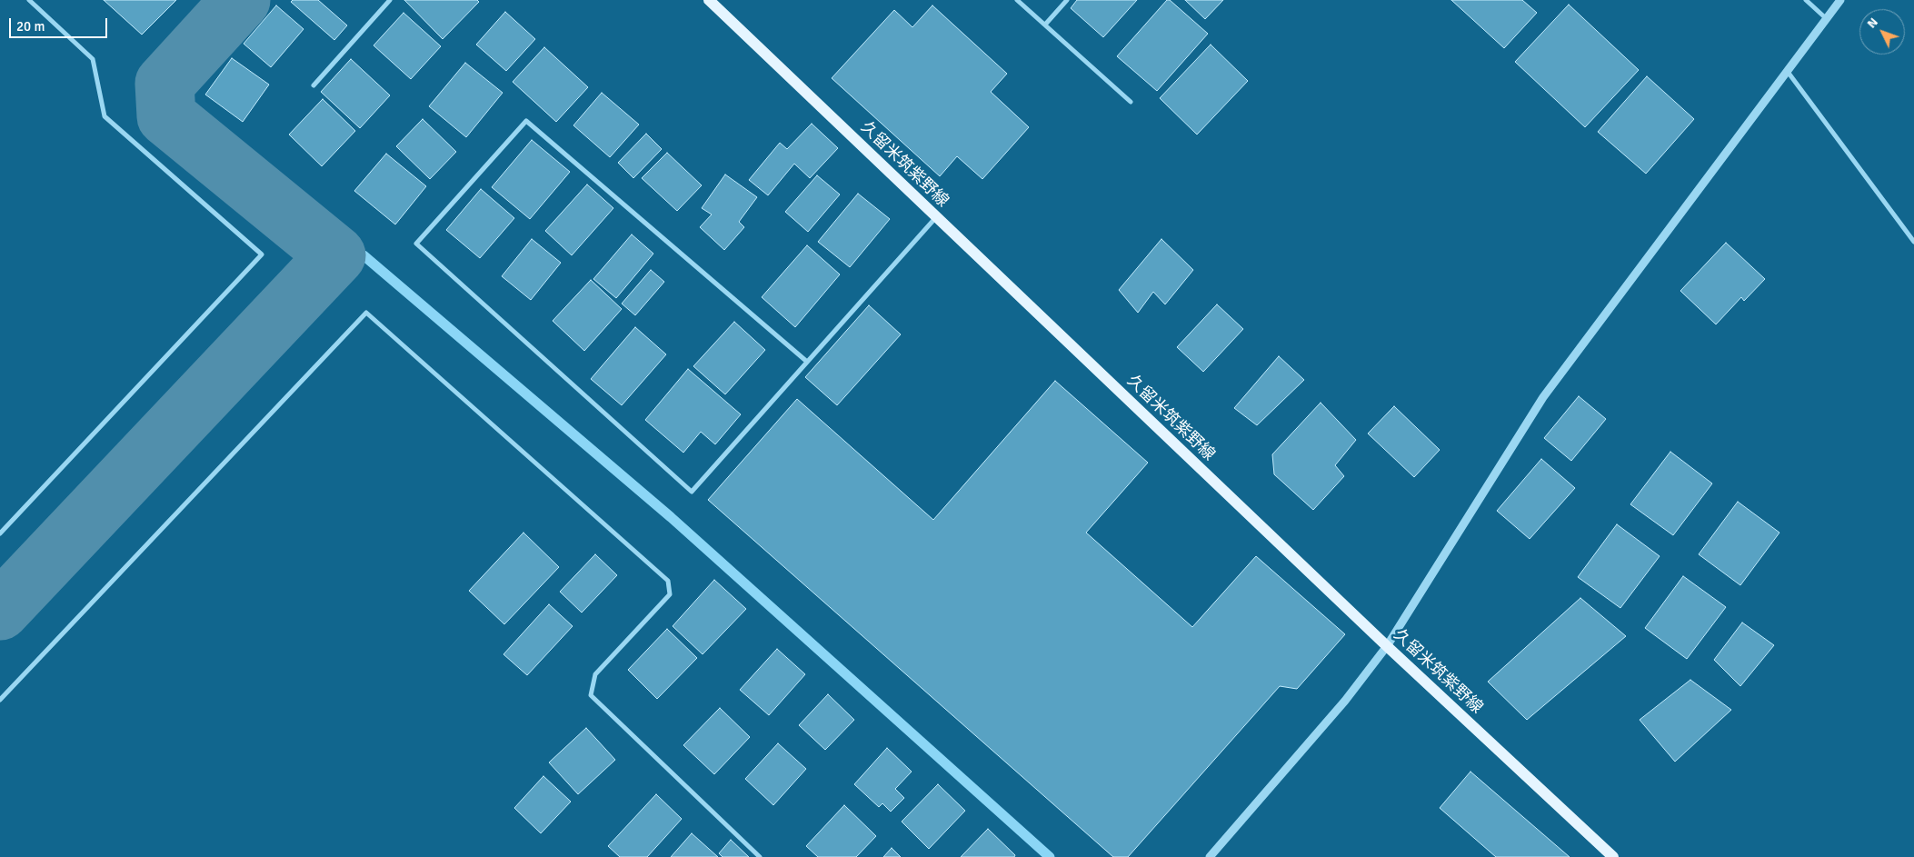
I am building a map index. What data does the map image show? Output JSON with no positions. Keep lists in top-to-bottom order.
{
  "streets": {
    "main road": ["久留米筑紫野線"]
  },
  "scale_bar": "20 m",
  "north": "top left"
}
